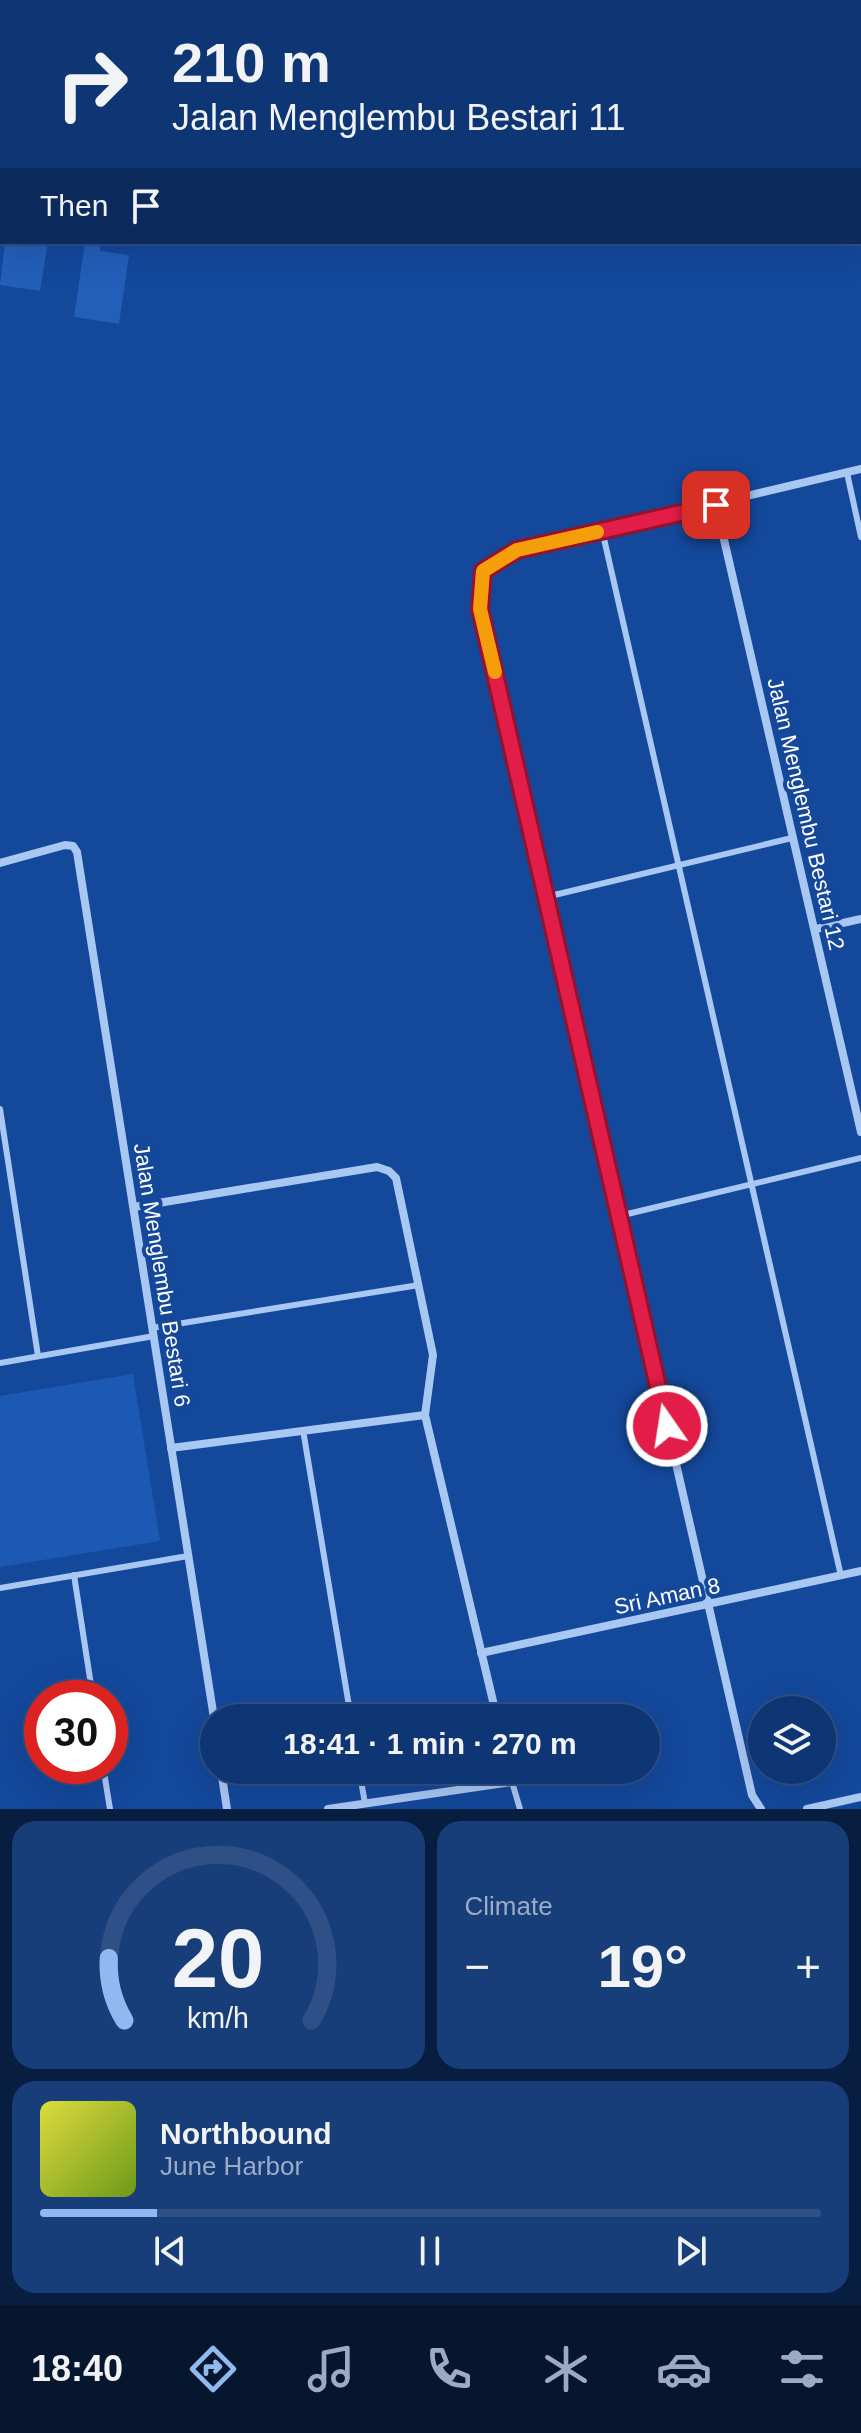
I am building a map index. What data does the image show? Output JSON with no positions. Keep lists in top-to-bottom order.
{
  "streets": {
    "street": ["Jalan Menglembu Bestari 12", "Jalan Menglembu Bestari 6", "Sri Aman 8"]
  },
  "page": {
    "turn": ["210 m", "Jalan Menglembu Bestari 11"],
    "then": "Then",
    "limit": "30",
    "trip": "18:41 · 1 min · 270 m",
    "tile": "Climate",
    "heat": ["−", "19°", "+"],
    "song": ["Northbound", "June Harbor"],
    "tabs": "18:40",
    "gauge": ["20", "km/h"]
  }
}
